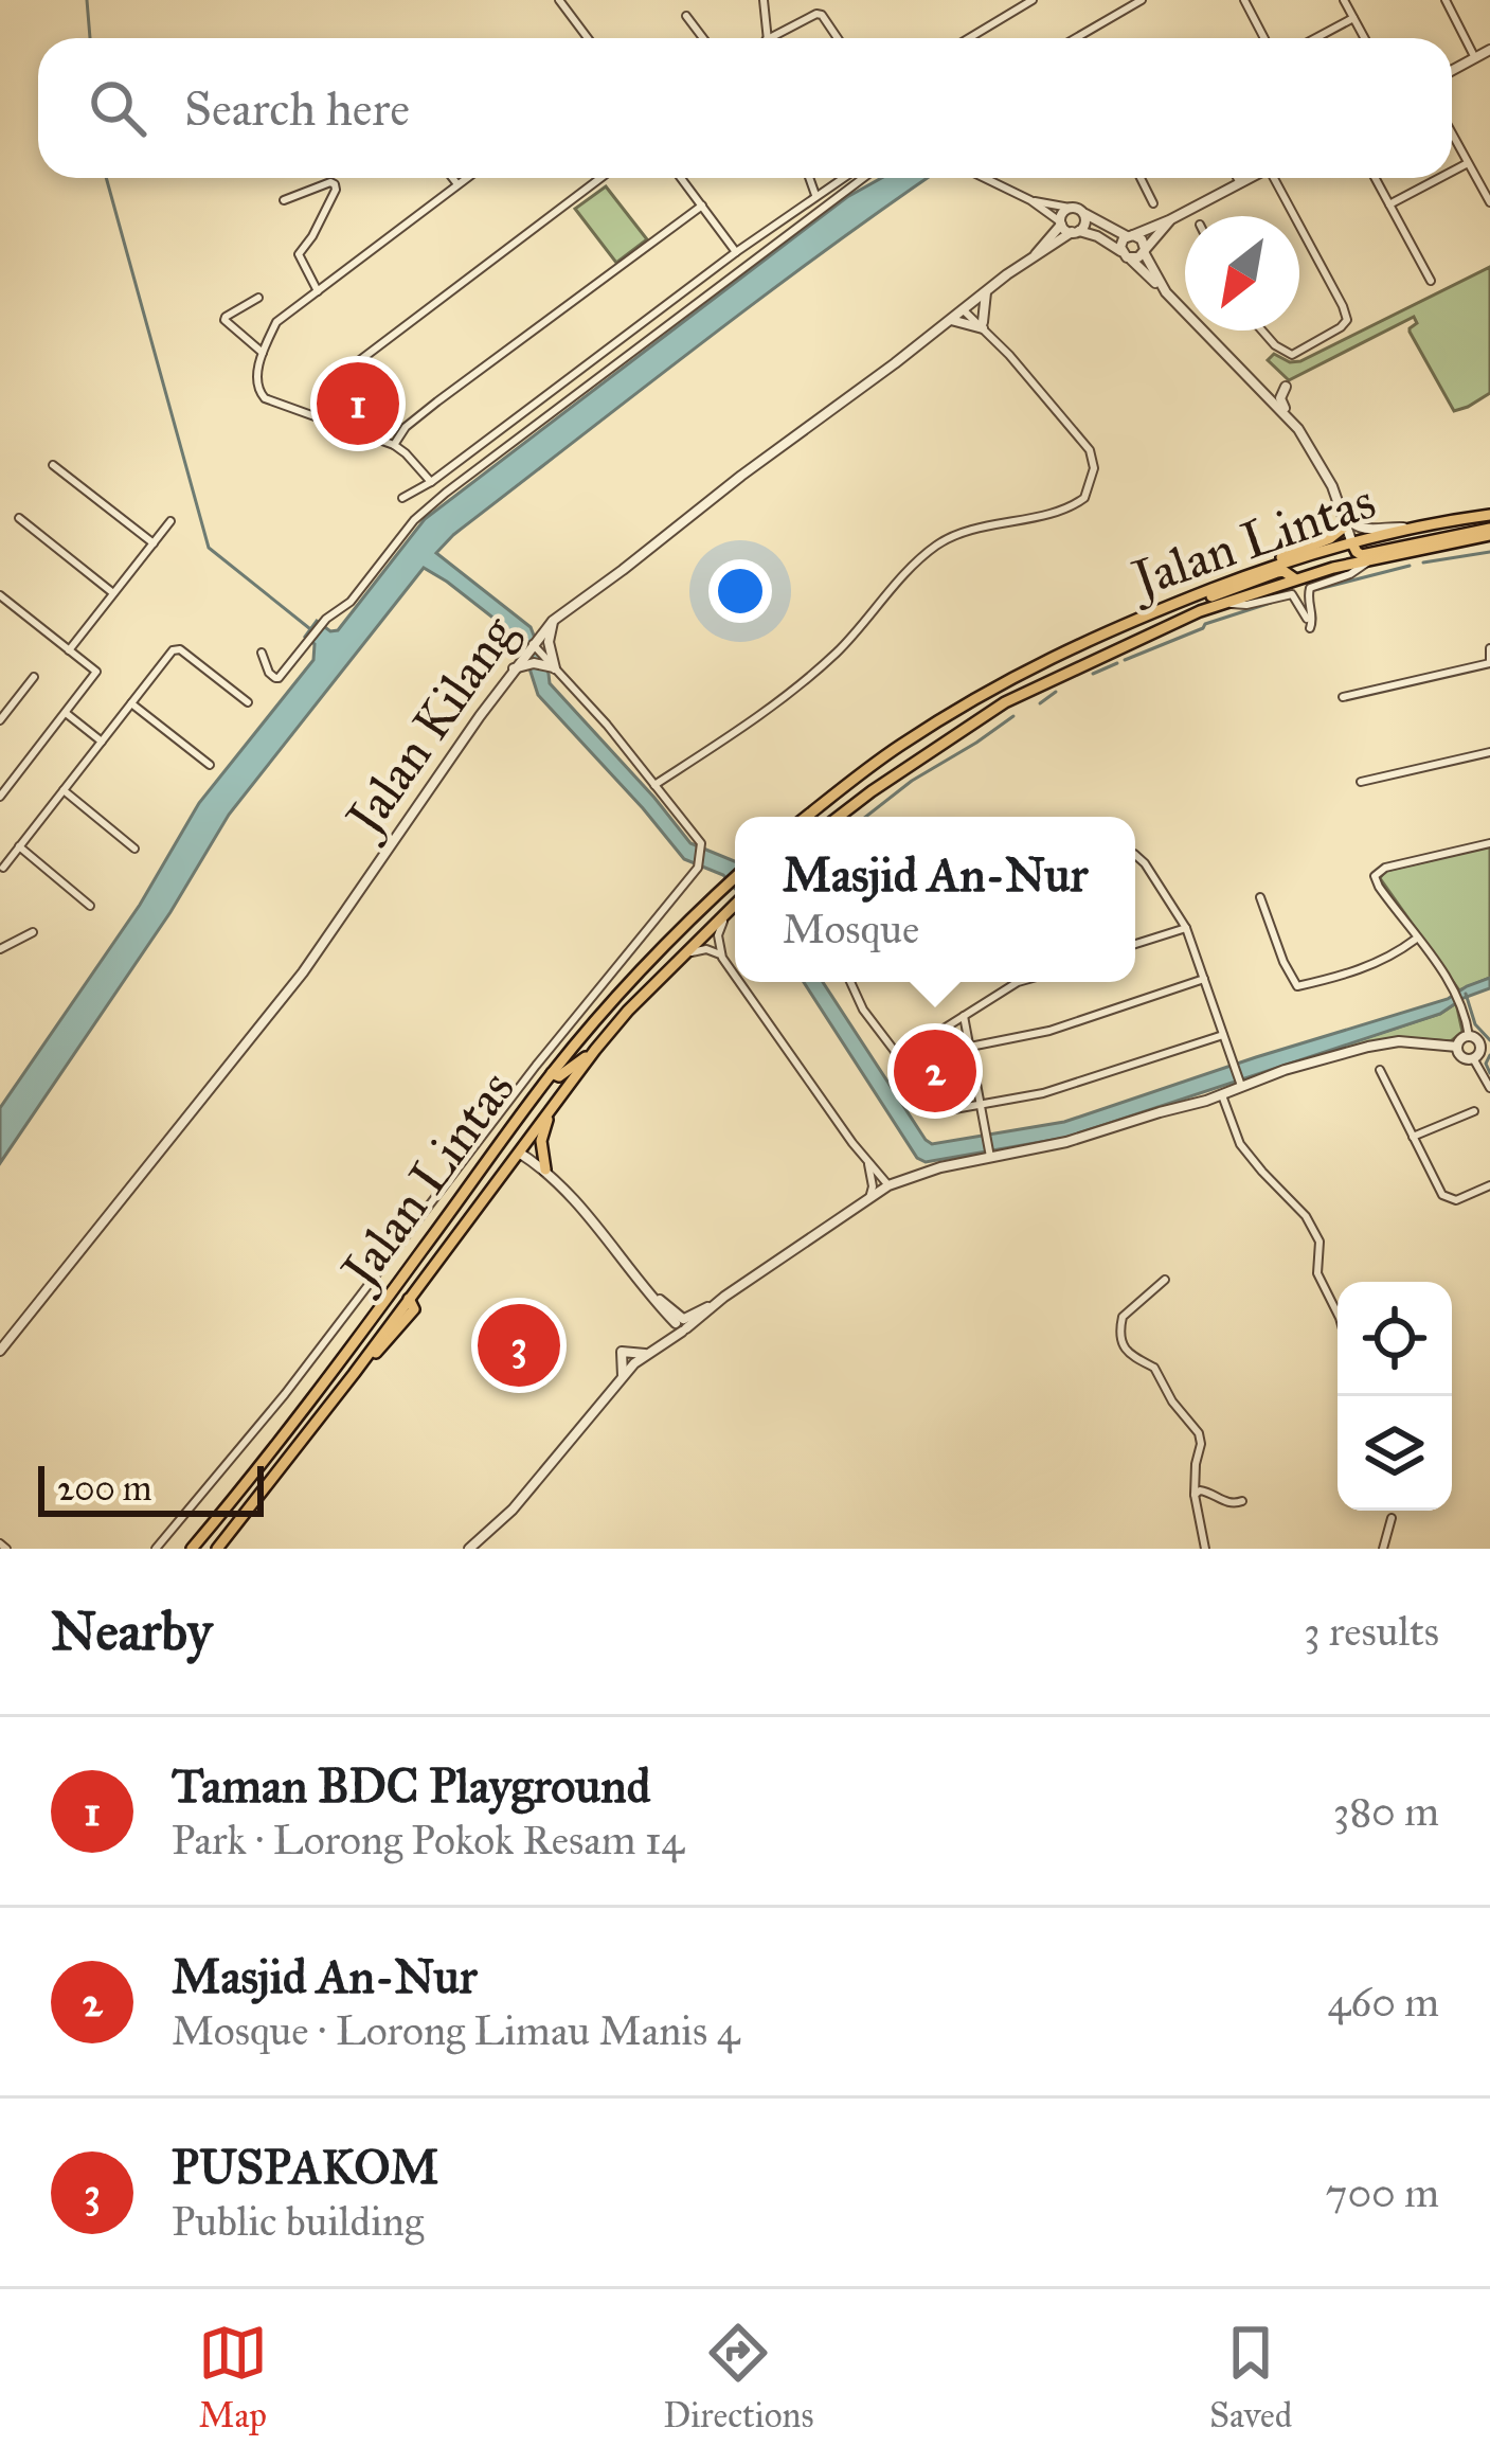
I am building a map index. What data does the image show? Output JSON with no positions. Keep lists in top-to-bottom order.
{
  "streets": {
    "highway": ["Jalan Lintas"],
    "street": ["Jalan Kilang"]
  },
  "scale_bar": "200 m",
  "north": "bottom left",
  "page": {
    "search": "Search here",
    "pins": ["1", "2", "3"],
    "popup": ["Masjid An-Nur", "Mosque"],
    "scale": "200 m",
    "heading": ["Nearby", "3 results"],
    "list": [
      {
        "mark": "1",
        "name": "Taman BDC Playground",
        "note": "Park · Lorong Pokok Resam 14",
        "value": "380 m"
      },
      {
        "mark": "2",
        "name": "Masjid An-Nur",
        "note": "Mosque · Lorong Limau Manis 4",
        "value": "460 m"
      },
      {
        "mark": "3",
        "name": "PUSPAKOM",
        "note": "Public building",
        "value": "700 m"
      }
    ],
    "nav": ["Map", "Directions", "Saved"]
  }
}
